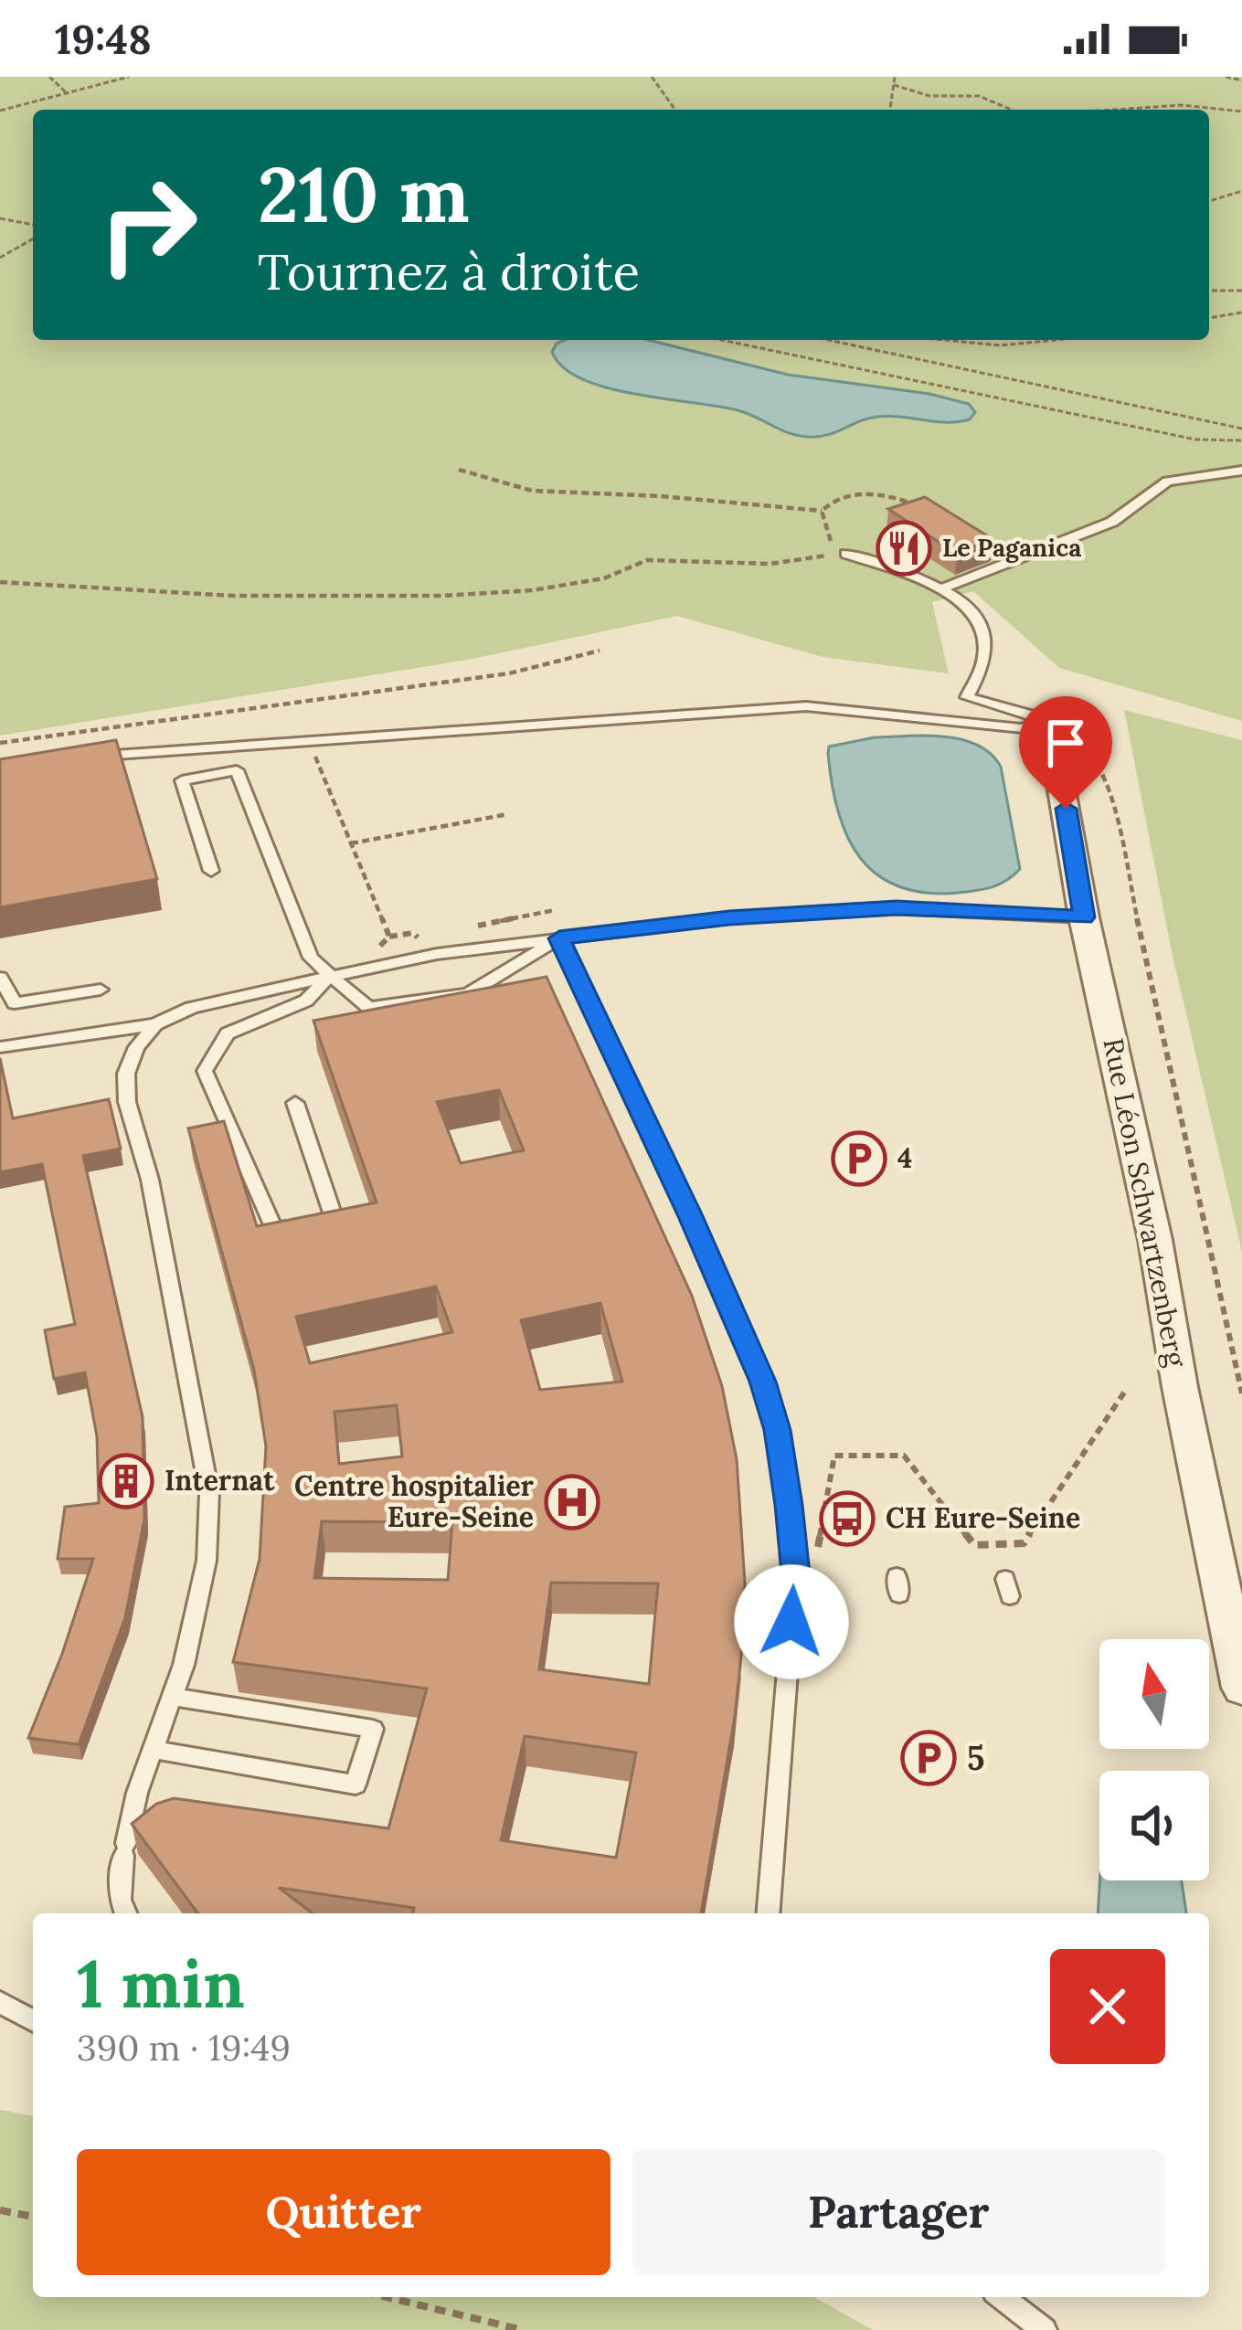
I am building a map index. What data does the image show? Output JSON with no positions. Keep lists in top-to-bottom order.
{
  "streets": {
    "street": ["Rue Léon Schwartzenberg"]
  },
  "places": {
    "restaurant": ["Le Paganica"],
    "parking": ["4", "5"],
    "building": ["Internat"],
    "hospital": ["Centre hospitalier Eure-Seine"],
    "bus stop": ["CH Eure-Seine"]
  },
  "north": "top",
  "page": {
    "status": "19:48",
    "turn": ["210 m", "Tournez à droite"],
    "heading": ["1 min", "390 m · 19:49"],
    "buttons": ["Quitter", "Partager"]
  }
}
